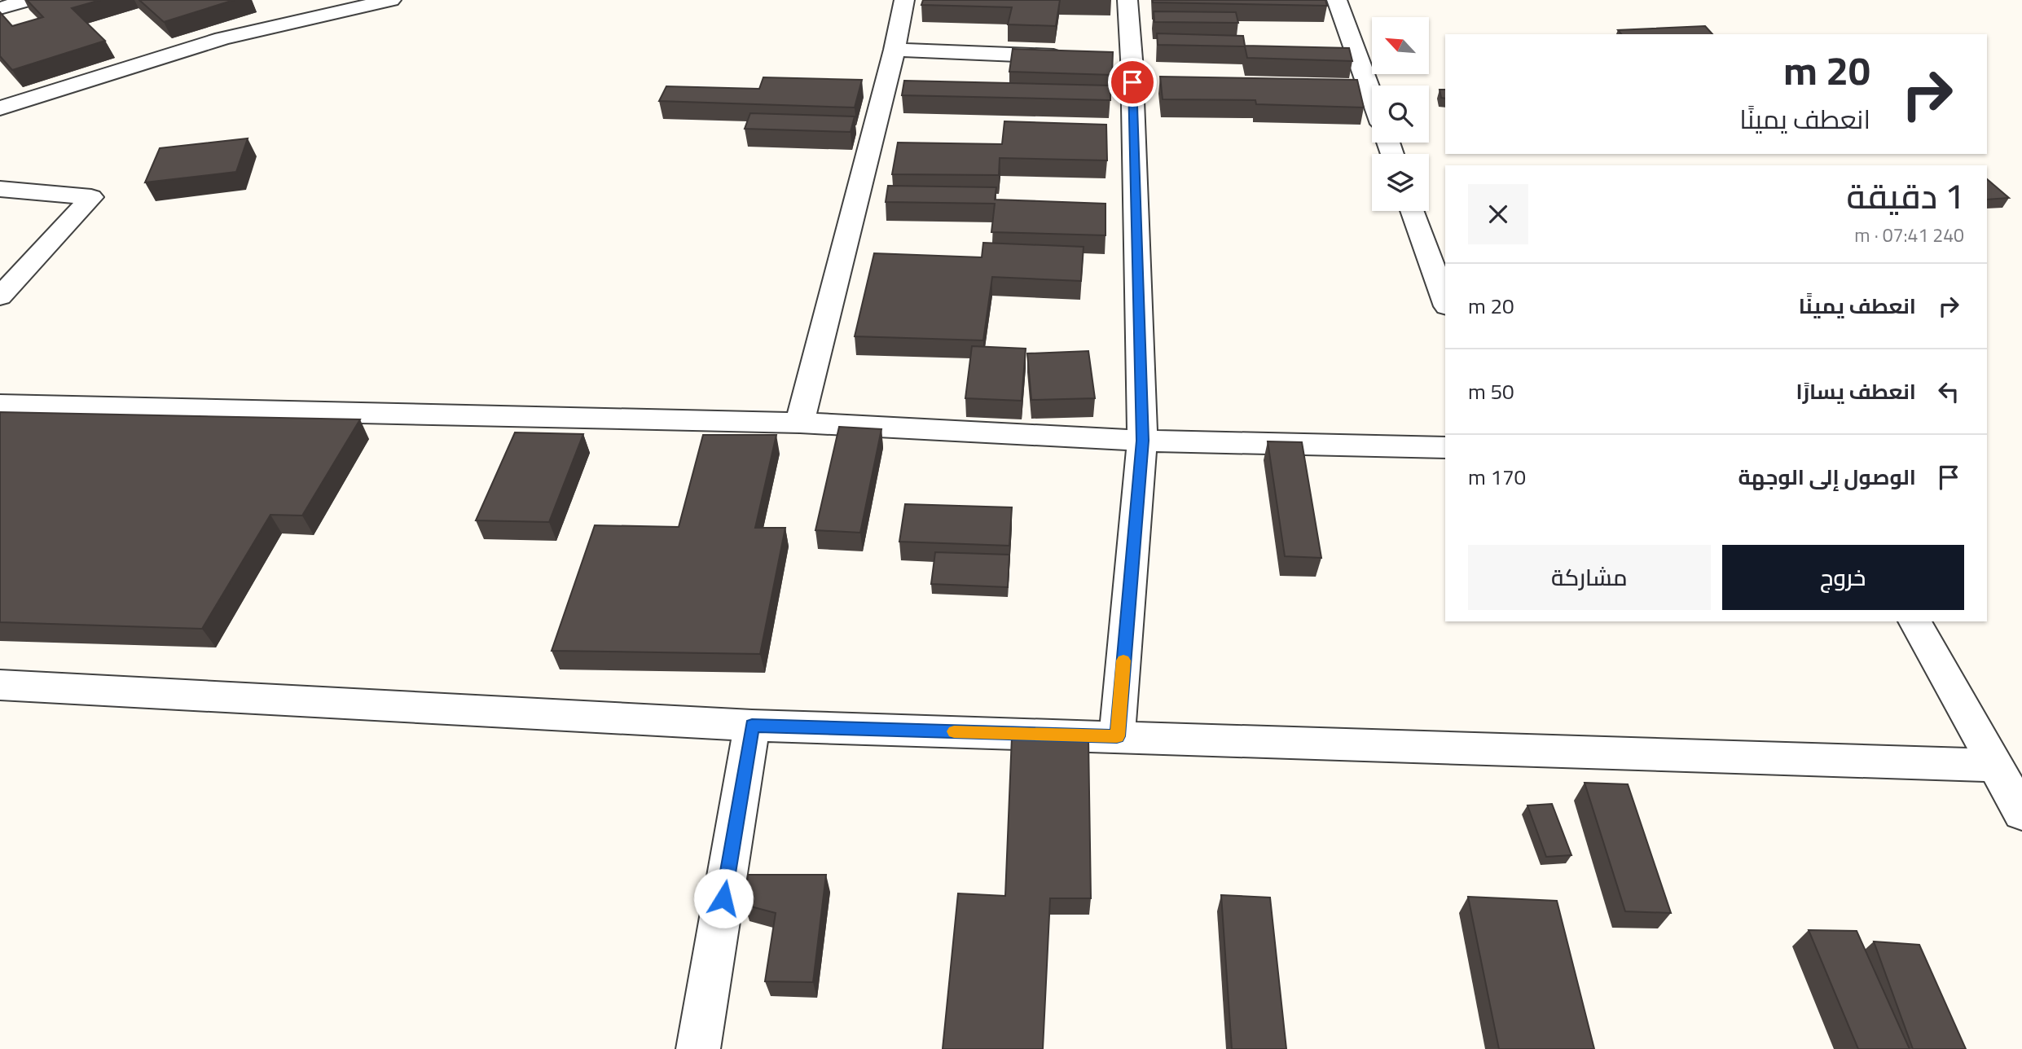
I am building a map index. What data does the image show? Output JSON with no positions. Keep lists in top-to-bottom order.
{
  "north": "top left",
  "page": {
    "turn": ["20 m", "انعطف يمينًا"],
    "heading": ["1 دقيقة", "240 m · 07:41"],
    "list": [
      {
        "name": "انعطف يمينًا",
        "value": "20 m"
      },
      {
        "name": "انعطف يسارًا",
        "value": "50 m"
      },
      {
        "name": "الوصول إلى الوجهة",
        "value": "170 m"
      }
    ],
    "buttons": ["خروج", "مشاركة"]
  }
}
